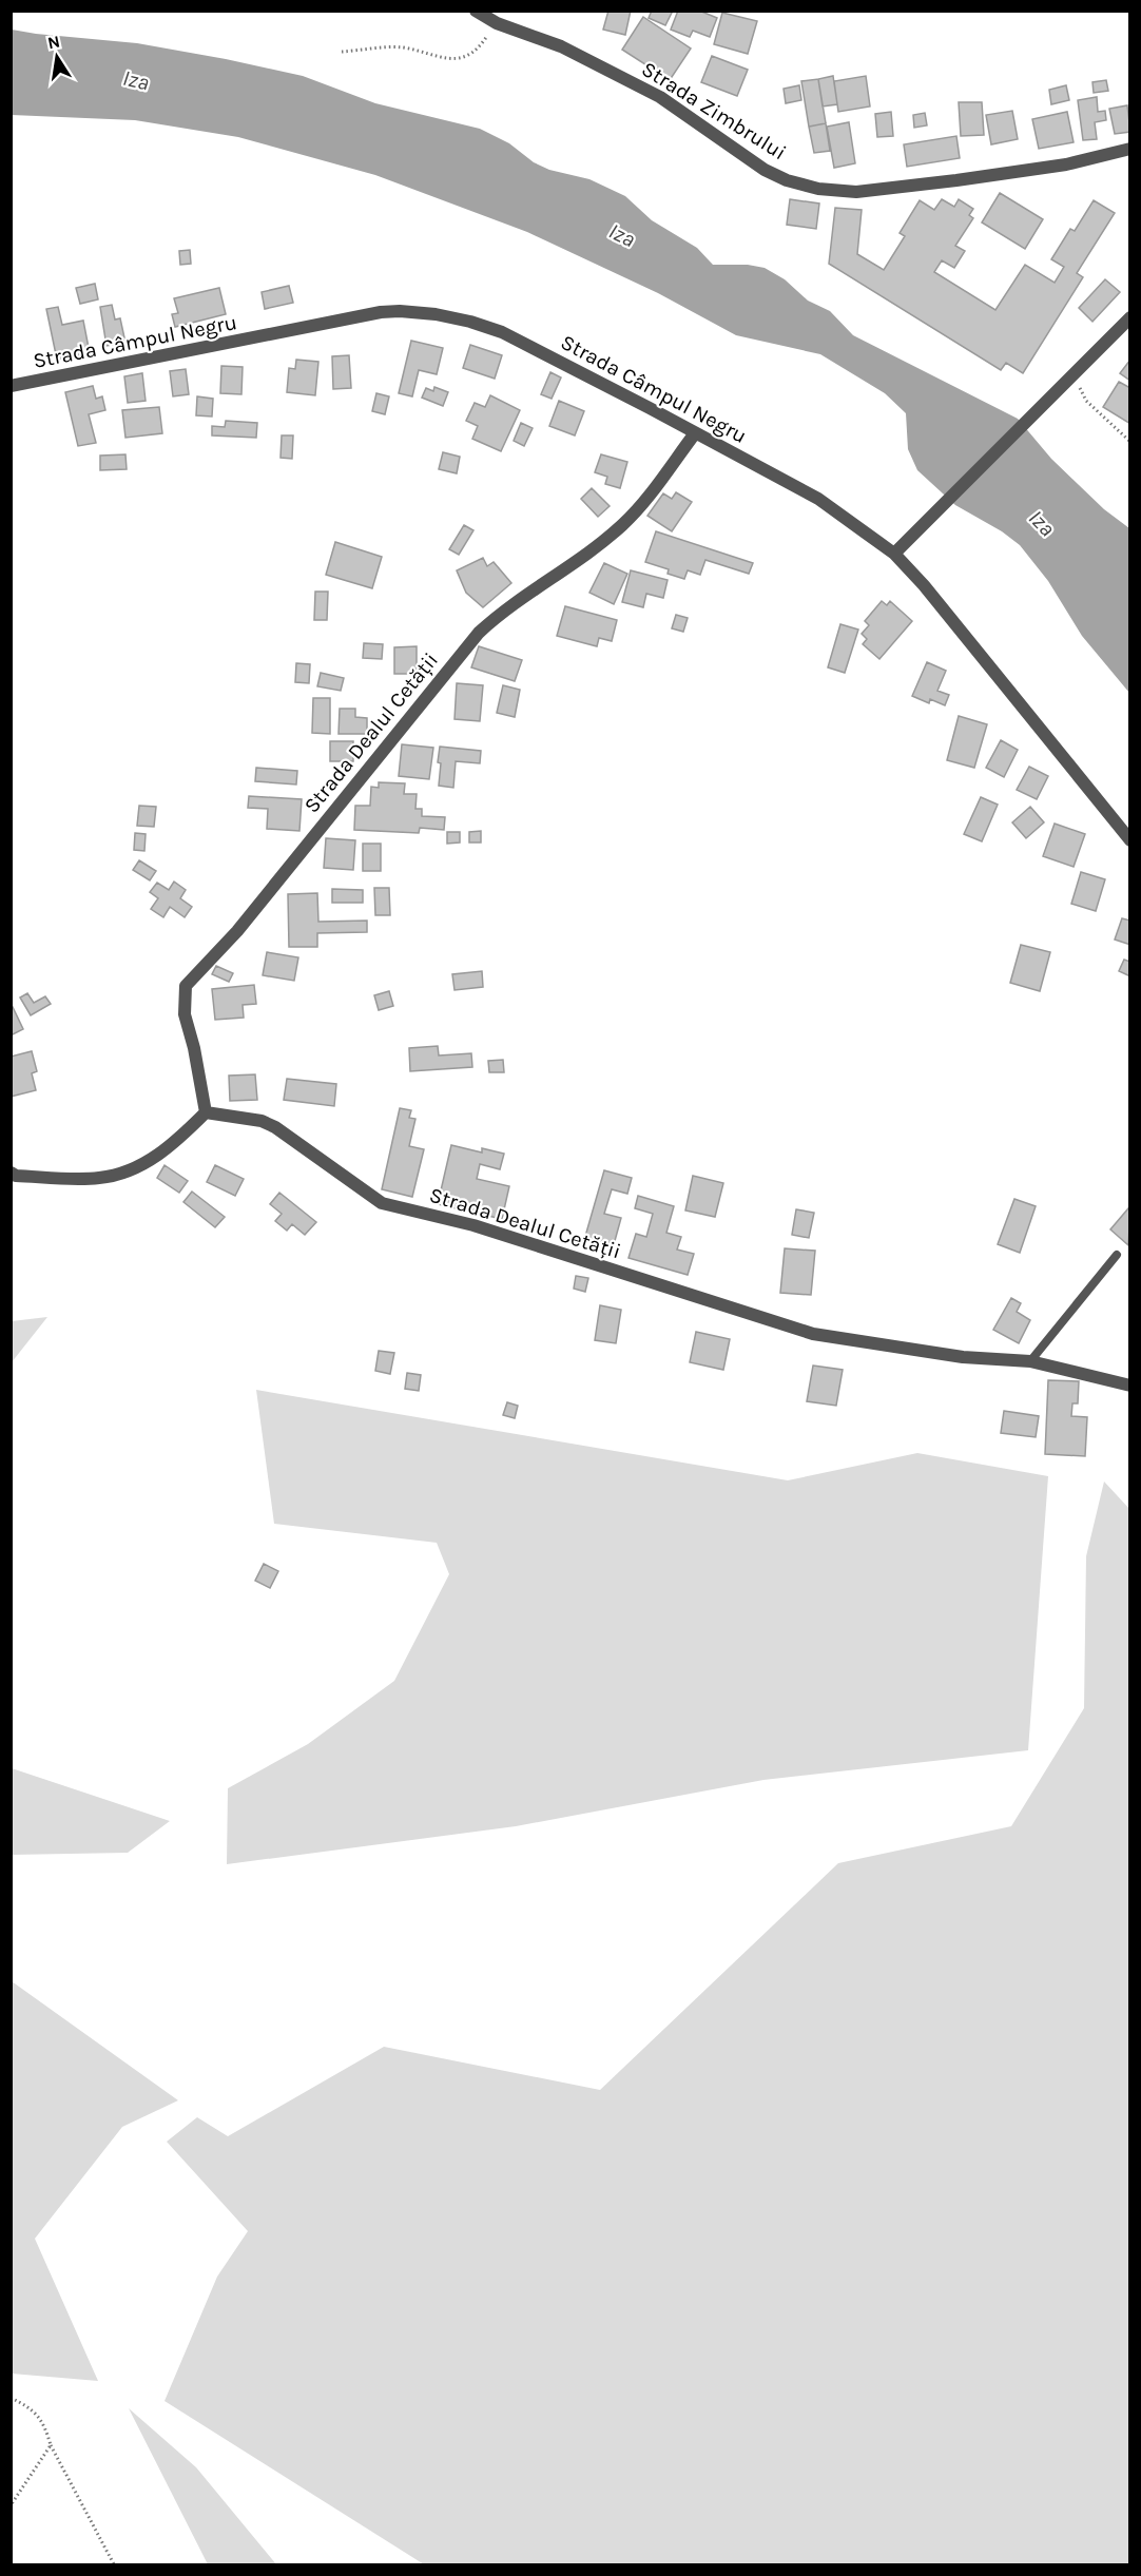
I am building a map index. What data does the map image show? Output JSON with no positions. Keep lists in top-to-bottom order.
{
  "streets": {
    "street": ["Strada Zimbrului", "Strada Câmpul Negru", "Strada Dealul Cetății"]
  },
  "crossings": [
    ["Strada Câmpul Negru", "Strada Dealul Cetății"]
  ],
  "water": ["Iza"],
  "north": "top"
}
